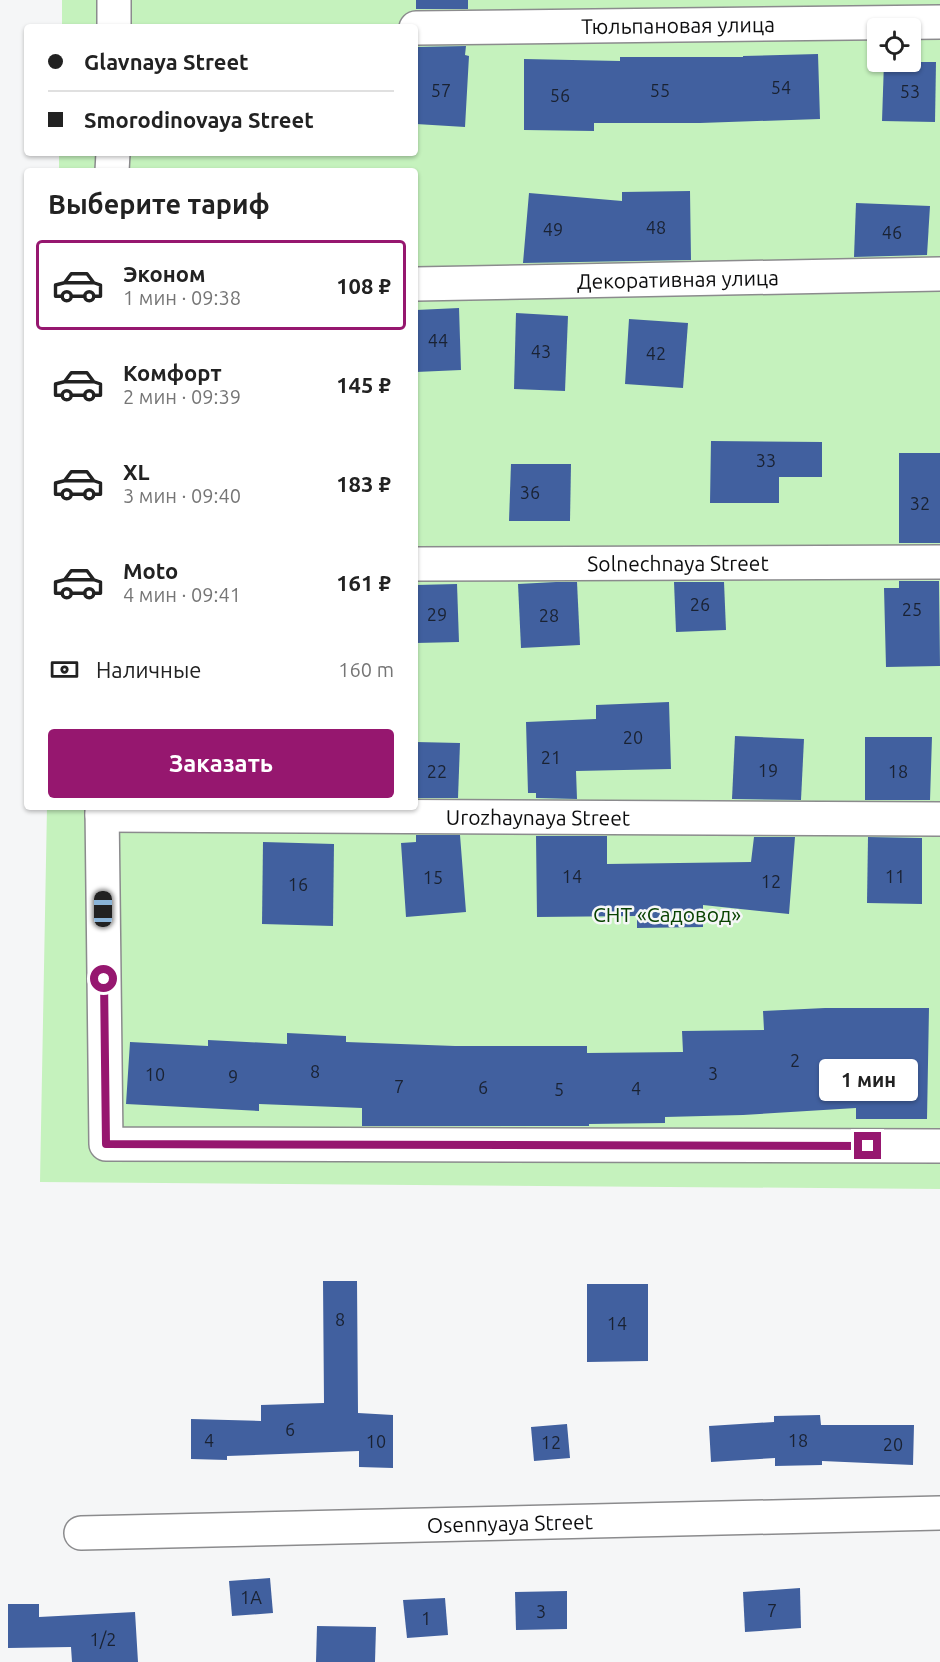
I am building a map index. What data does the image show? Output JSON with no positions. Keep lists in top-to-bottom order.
{
  "streets": {
    "street": [
      "Тюльпановая улица",
      "Декоративная улица",
      "Solnechnaya Street",
      "Urozhaynaya Street",
      "Osennyaya Street"
    ]
  },
  "parks": ["СНТ «Садовод»"],
  "house_numbers": [
    "54",
    "57",
    "55",
    "53",
    "56",
    "48",
    "49",
    "46",
    "44",
    "43",
    "42",
    "33",
    "36",
    "32",
    "26",
    "25",
    "29",
    "28",
    "20",
    "21",
    "19",
    "22",
    "18",
    "14",
    "11",
    "15",
    "12",
    "16",
    "2",
    "8",
    "3",
    "10",
    "9",
    "7",
    "6",
    "4",
    "5",
    "8",
    "14",
    "6",
    "4",
    "18",
    "10",
    "12",
    "20",
    "1А",
    "7",
    "3",
    "1",
    "1/2"
  ],
  "page": {
    "banner": ["Glavnaya Street", "Smorodinovaya Street"],
    "heading": "Выберите тариф",
    "list": [
      {
        "name": "Эконом",
        "note": "1 мин · 09:38",
        "value": "108 ₽"
      },
      {
        "name": "Комфорт",
        "note": "2 мин · 09:39",
        "value": "145 ₽"
      },
      {
        "name": "XL",
        "note": "3 мин · 09:40",
        "value": "183 ₽"
      },
      {
        "name": "Moto",
        "note": "4 мин · 09:41",
        "value": "161 ₽"
      }
    ],
    "pay": ["Наличные", "160 m"],
    "buttons": "Заказать",
    "bubble": "1 мин"
  }
}
